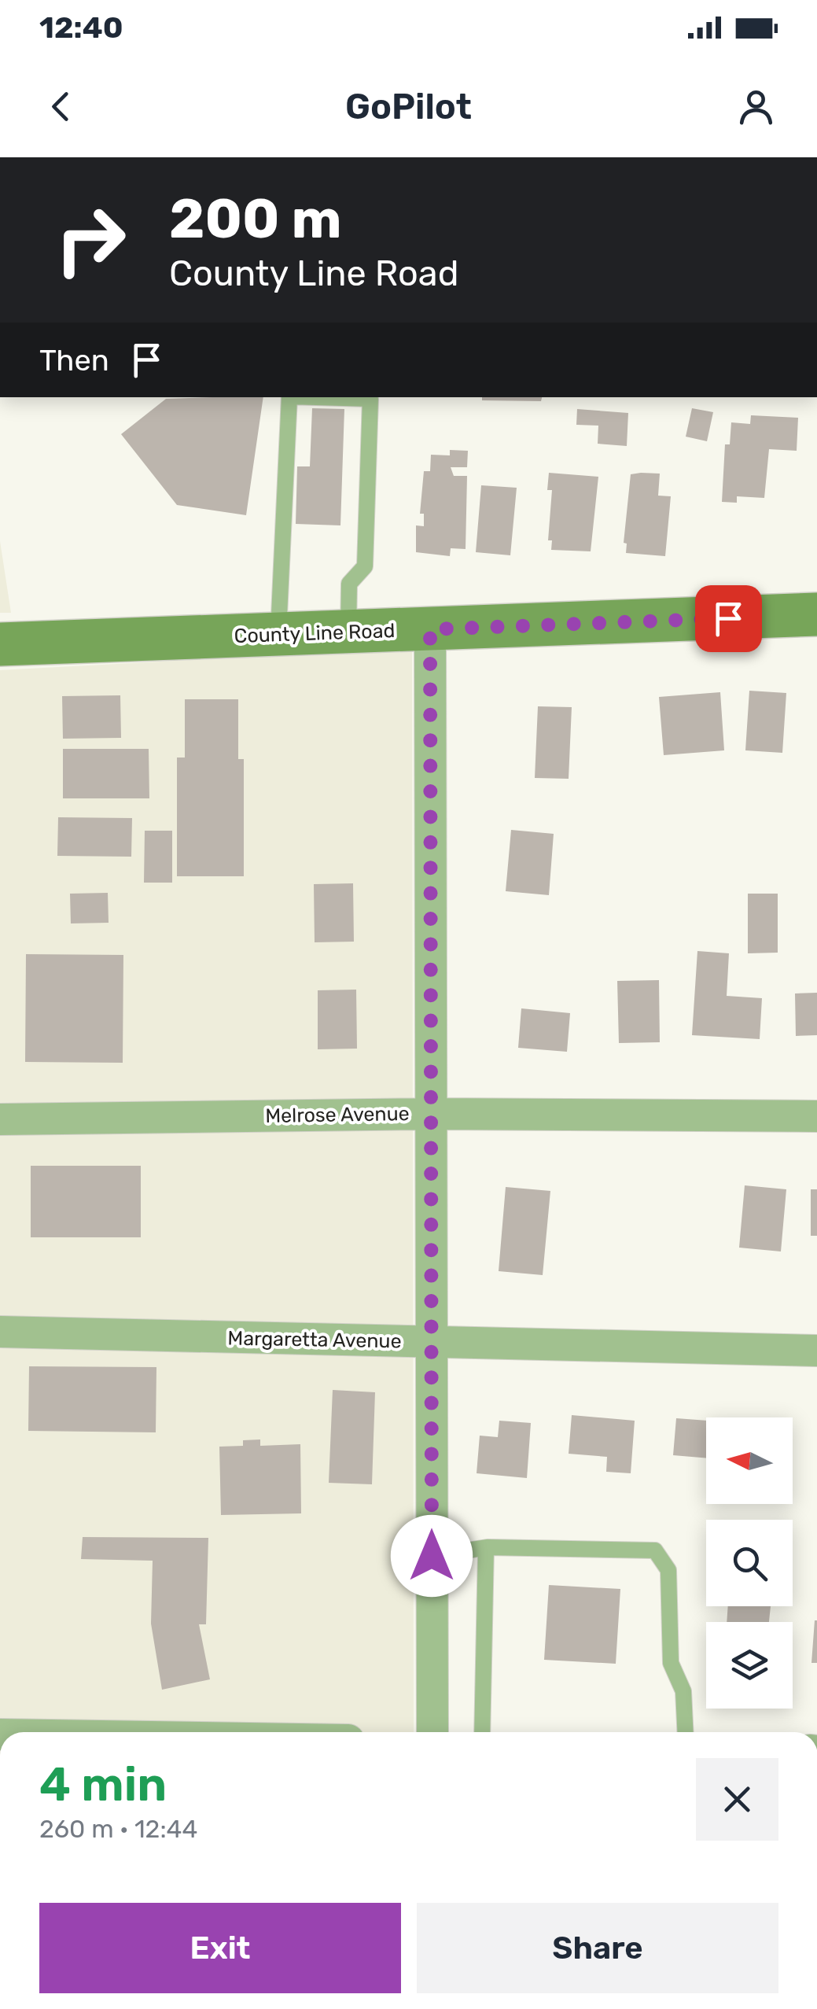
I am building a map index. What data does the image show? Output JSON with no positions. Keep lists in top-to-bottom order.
{
  "streets": {
    "main road": ["County Line Road"],
    "street": ["Melrose Avenue", "Margaretta Avenue"]
  },
  "north": "left",
  "page": {
    "status": "12:40",
    "header": "GoPilot",
    "turn": ["200 m", "County Line Road"],
    "then": "Then",
    "heading": ["4 min", "260 m · 12:44"],
    "buttons": ["Exit", "Share"]
  }
}
